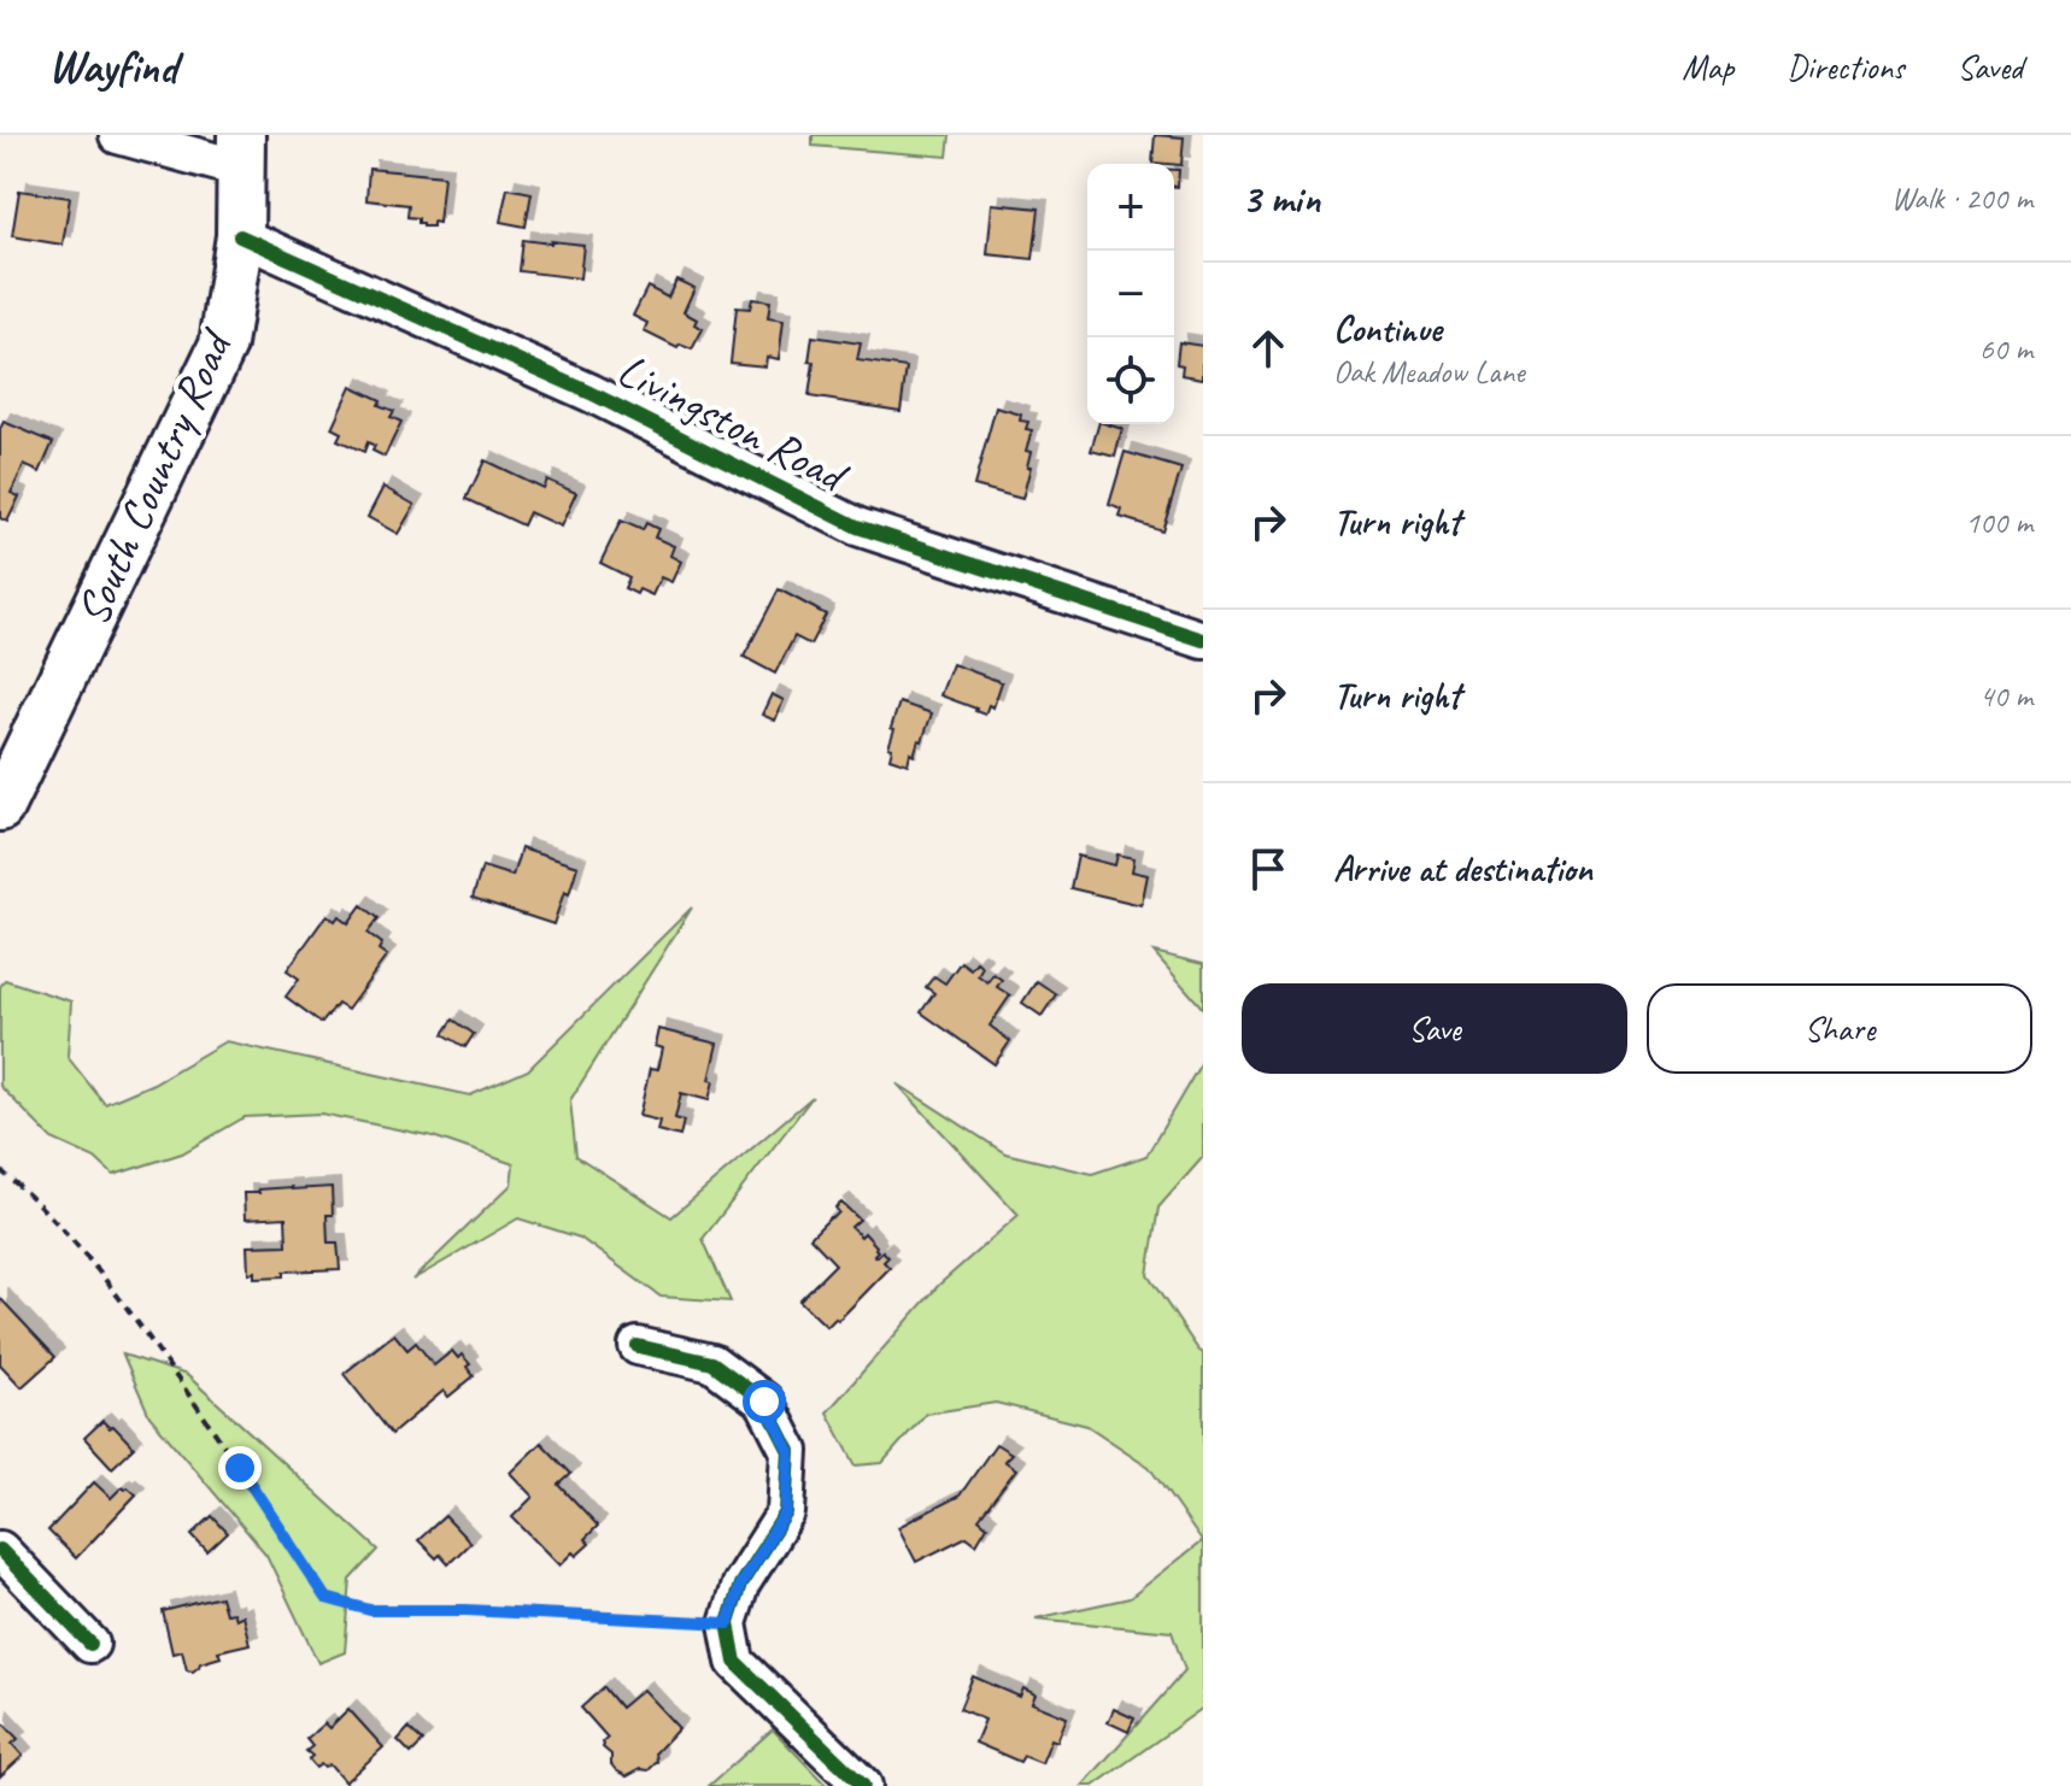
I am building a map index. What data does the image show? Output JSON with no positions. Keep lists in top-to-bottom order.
{
  "streets": {
    "main road": ["South Country Road"],
    "street": ["Livingston Road"]
  },
  "crossings": [
    ["Livingston Road", "South Country Road"]
  ],
  "page": {
    "header": "Wayfind",
    "nav": ["Map", "Directions", "Saved"],
    "heading": ["3 min", "Walk · 200 m"],
    "map_buttons": ["+", "−"],
    "list": [
      ["Continue", "Oak Meadow Lane", "60 m"],
      ["Turn right", "100 m"],
      ["Turn right", "40 m"],
      "Arrive at destination"
    ],
    "buttons": ["Save", "Share"]
  }
}
